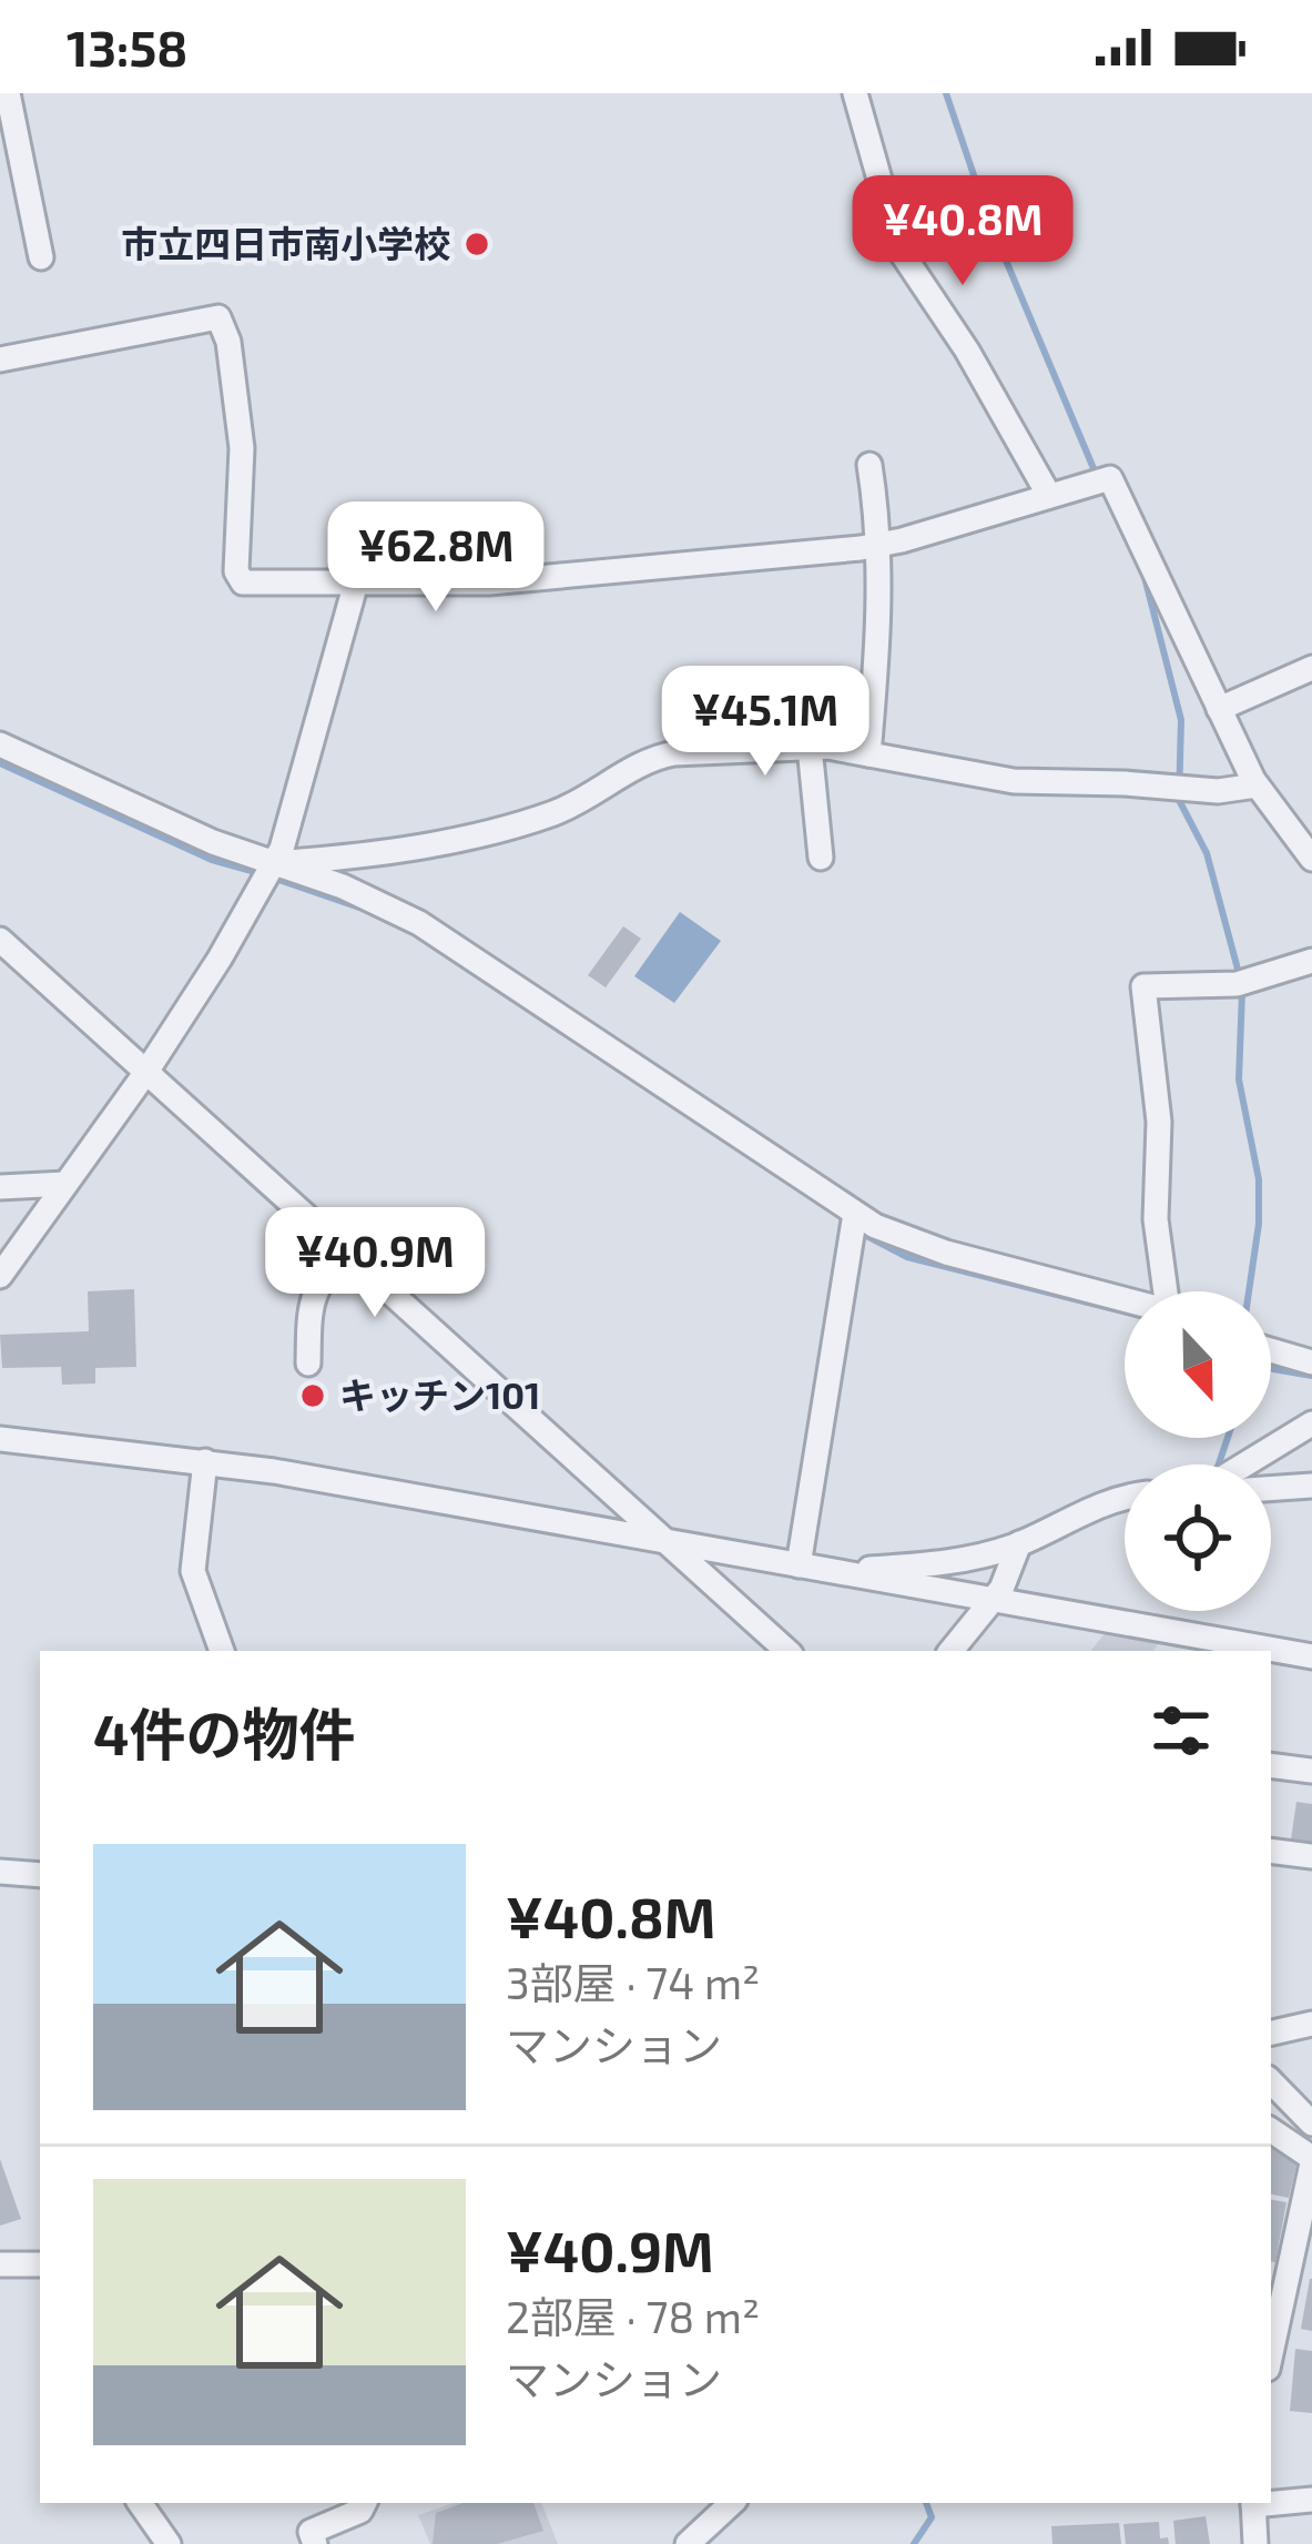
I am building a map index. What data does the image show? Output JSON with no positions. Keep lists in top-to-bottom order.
{
  "places": ["市立四日市南小学校", "キッチン101"],
  "north": "bottom",
  "page": {
    "status": "13:58",
    "price": [
      "¥40.8M",
      "¥62.8M",
      "¥45.1M",
      "¥40.9M"
    ],
    "heading": "4件の物件",
    "list": [
      {
        "name": "¥40.8M",
        "note": "3部屋 · 74 m² · マンション"
      },
      {
        "name": "¥40.9M",
        "note": "2部屋 · 78 m² · マンション"
      }
    ]
  }
}
